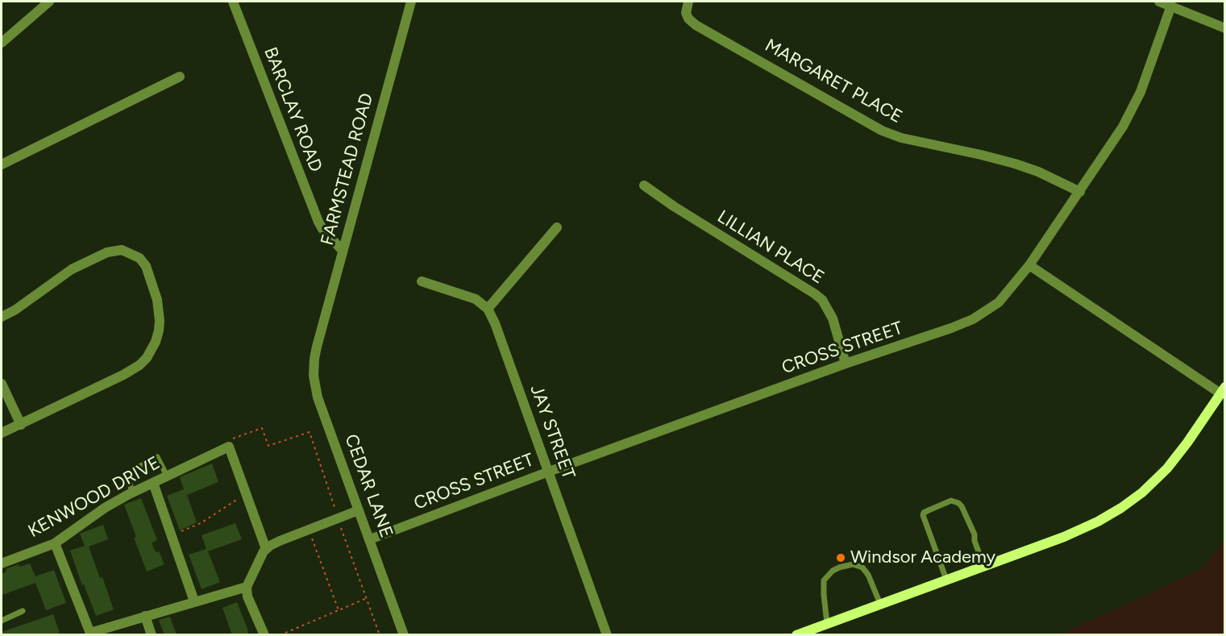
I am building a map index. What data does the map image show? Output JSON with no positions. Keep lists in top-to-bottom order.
{
  "streets": {
    "street": [
      "MARGARET PLACE",
      "BARCLAY ROAD",
      "FARMSTEAD ROAD",
      "LILLIAN PLACE",
      "CROSS STREET",
      "JAY STREET",
      "CEDAR LANE",
      "KENWOOD DRIVE"
    ]
  },
  "crossings": [
    ["MARGARET PLACE", "CROSS STREET"],
    ["BARCLAY ROAD", "FARMSTEAD ROAD"],
    ["FARMSTEAD ROAD", "CEDAR LANE"],
    ["LILLIAN PLACE", "CROSS STREET"],
    ["CROSS STREET", "JAY STREET"],
    ["CROSS STREET", "CEDAR LANE"]
  ],
  "places": ["Windsor Academy"]
}
